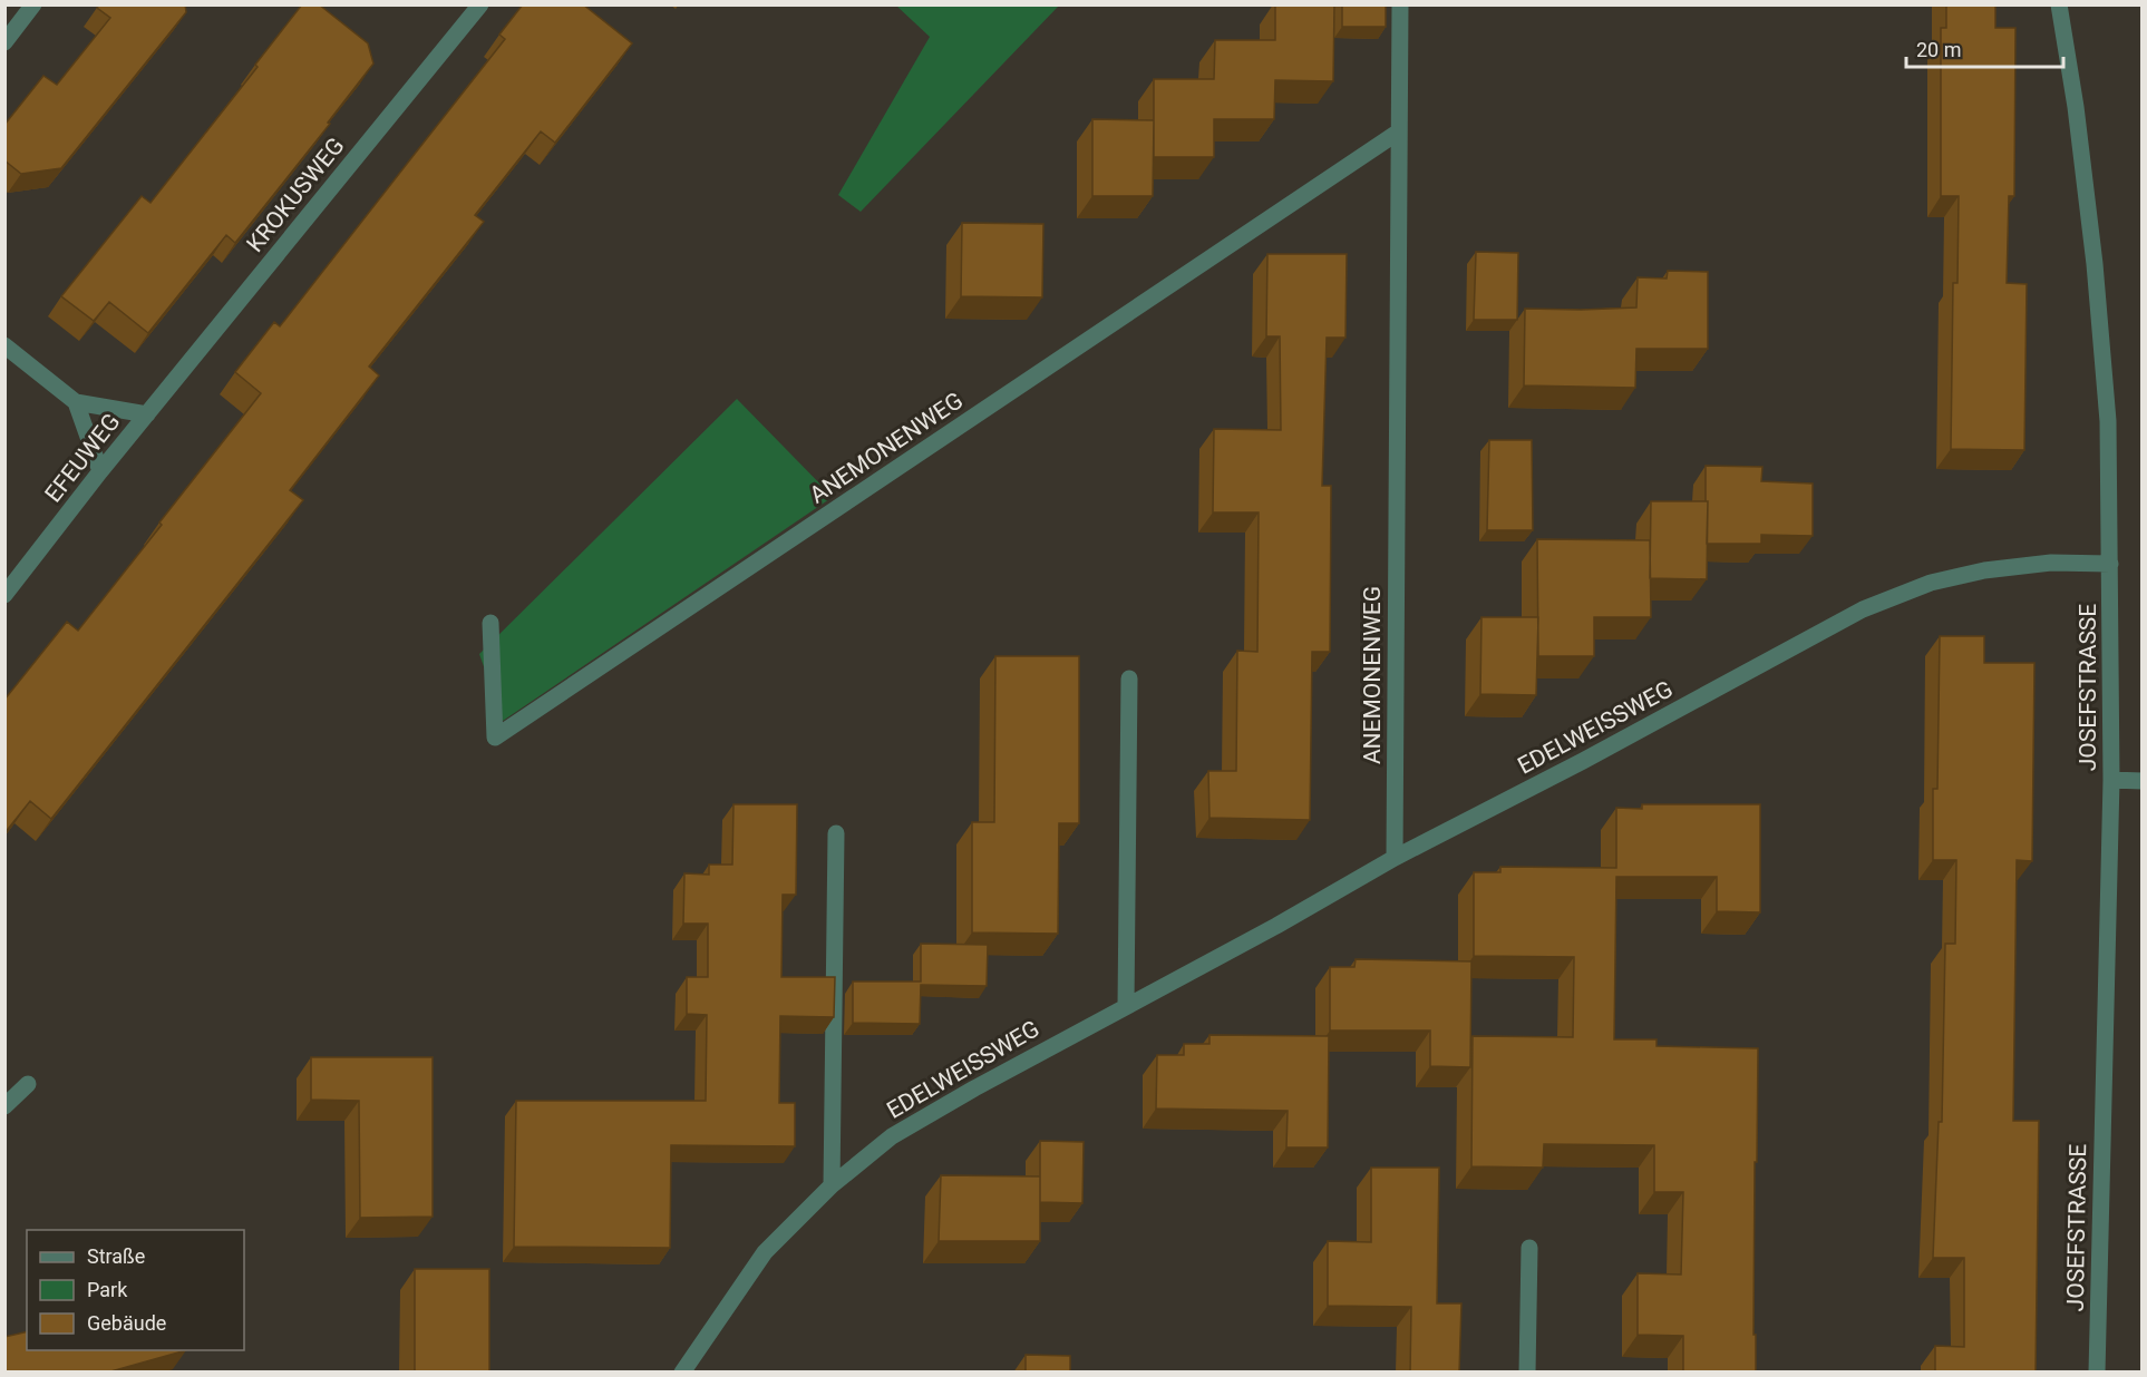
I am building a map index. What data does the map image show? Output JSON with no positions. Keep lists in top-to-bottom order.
{
  "streets": {
    "street": [
      "KROKUSWEG",
      "ANEMONENWEG",
      "EFEUWEG",
      "JOSEFSTRASSE",
      "EDELWEISSWEG"
    ]
  },
  "crossings": [
    ["KROKUSWEG", "EFEUWEG"],
    ["ANEMONENWEG", "EDELWEISSWEG"],
    ["JOSEFSTRASSE", "EDELWEISSWEG"]
  ],
  "legend": ["Straße", "Park", "Gebäude"],
  "scale_bar": "20 m"
}
